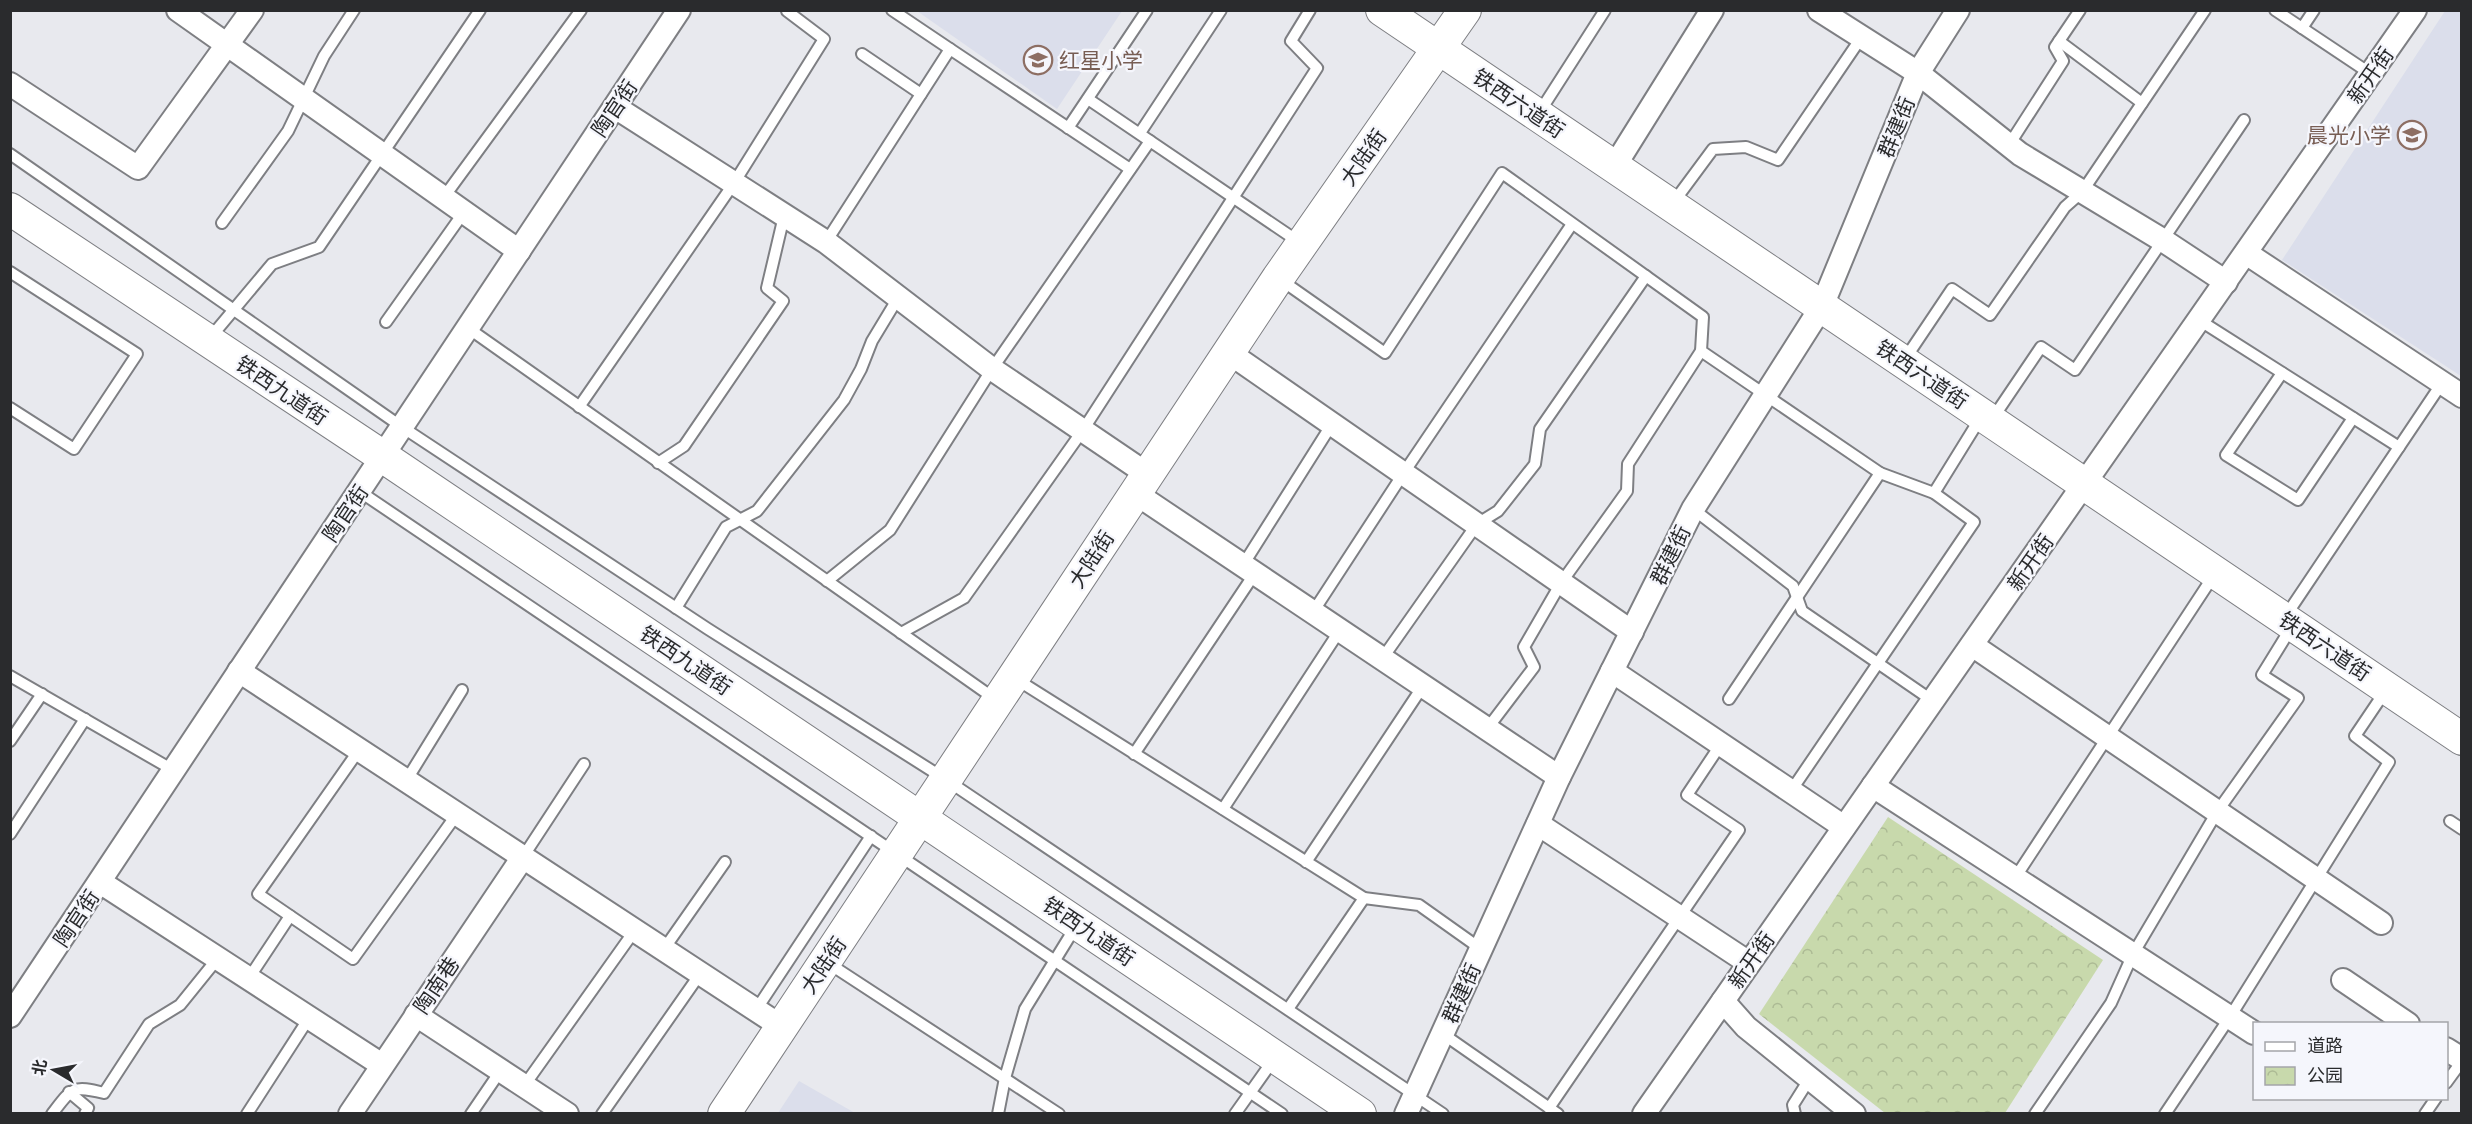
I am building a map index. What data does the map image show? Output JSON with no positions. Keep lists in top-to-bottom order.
{
  "streets": {
    "main road": ["铁西六道街", "大陆街", "铁西九道街"],
    "street": [
      "新开街",
      "陶官街",
      "群建街",
      "陶南巷"
    ]
  },
  "crossings": [
    ["新开街", "铁西六道街"],
    ["铁西六道街", "群建街"],
    ["铁西六道街", "大陆街"],
    ["陶官街", "铁西九道街"],
    ["大陆街", "铁西九道街"]
  ],
  "places": {
    "school or university": ["红星小学", "晨光小学"]
  },
  "legend": ["道路", "公园"],
  "north": "left"
}
